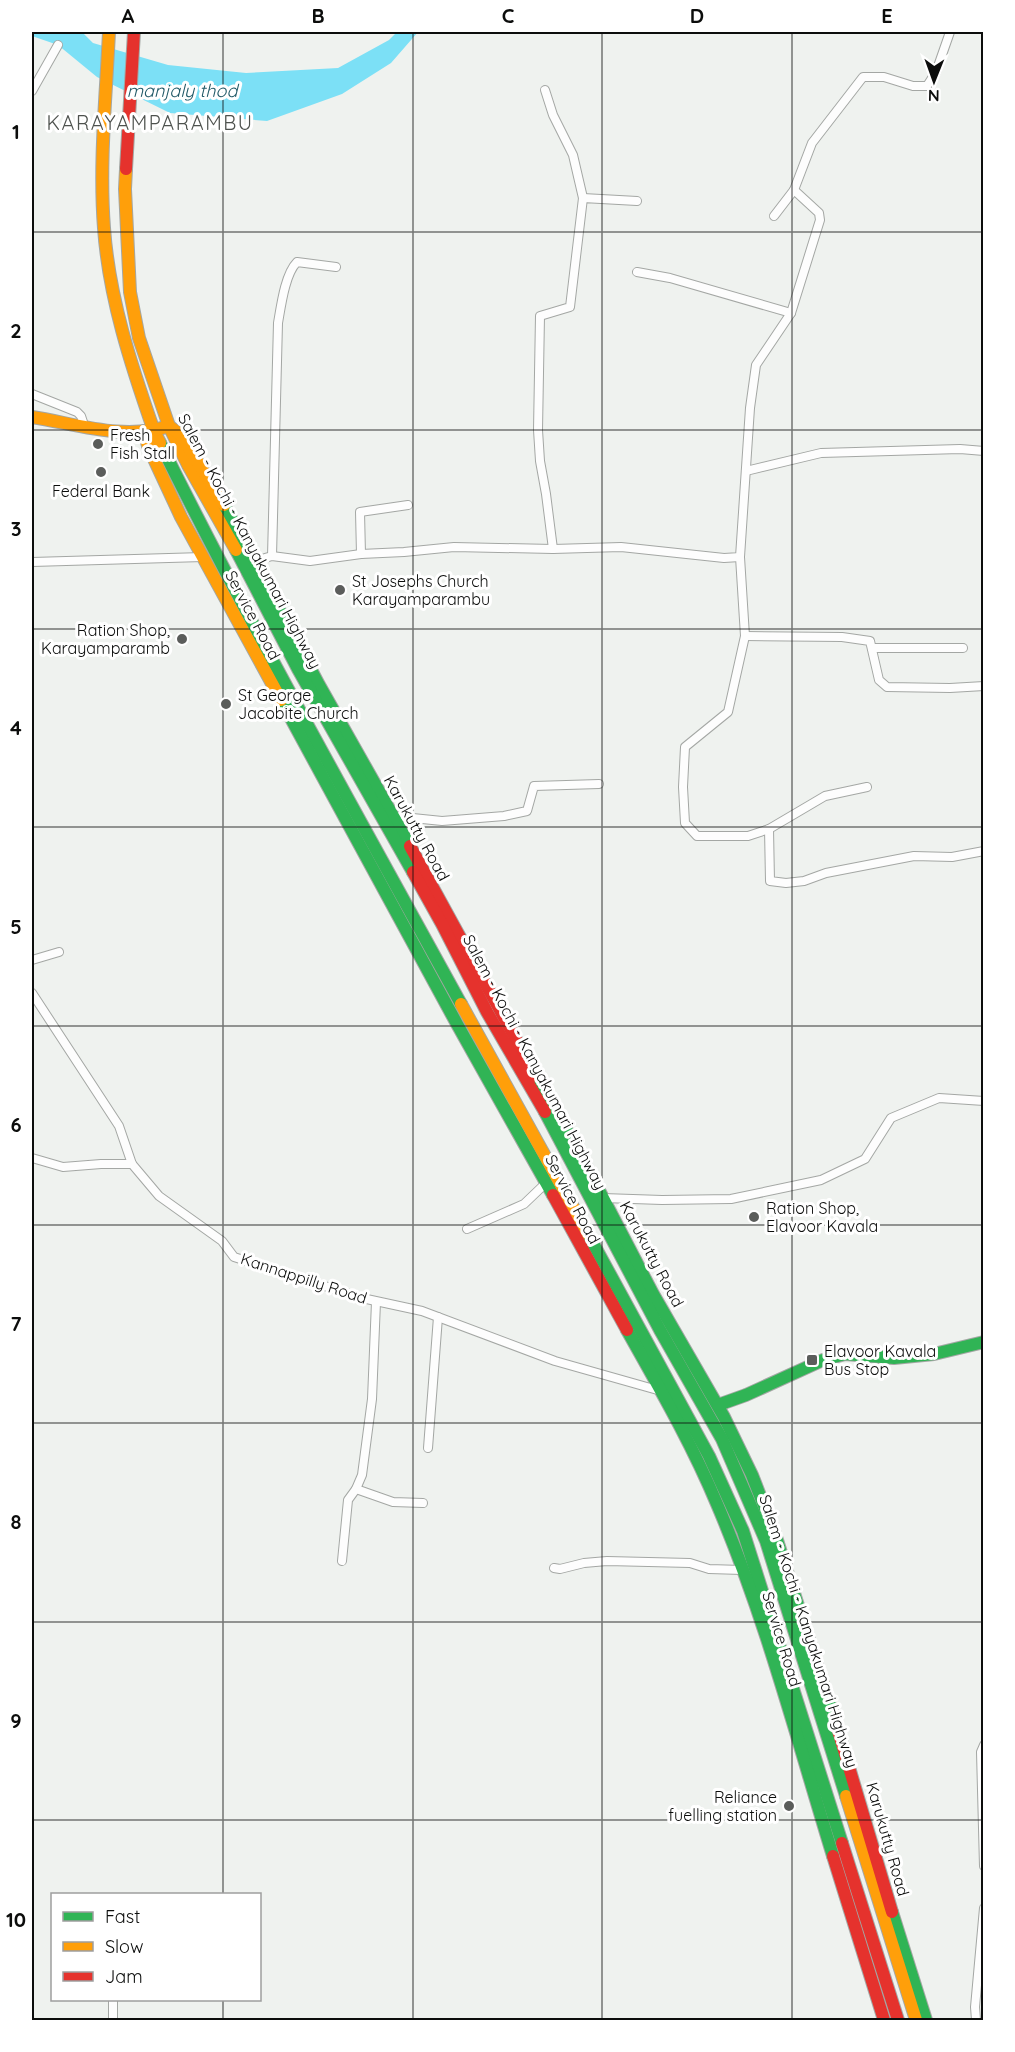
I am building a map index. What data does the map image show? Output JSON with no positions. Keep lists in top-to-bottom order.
{
  "streets": {
    "main road": ["Salem - Kochi - Kanyakumari Highway", "Service Road", "Karukutty Road"],
    "street": ["Kannappilly Road"]
  },
  "crossings": [
    ["Salem - Kochi - Kanyakumari Highway", "Service Road"],
    ["Salem - Kochi - Kanyakumari Highway", "Karukutty Road"],
    ["Service Road", "Kannappilly Road"]
  ],
  "districts": ["KARAYAMPARAMBU"],
  "water": ["manjaly thod"],
  "places": {
    "other": [
      "Fresh Fish Stall",
      "Federal Bank",
      "St Josephs Church Karayamparambu",
      "Ration Shop, Karayamparamb",
      "St George Jacobite Church",
      "Ration Shop, Elavoor Kavala",
      "Reliance fuelling station"
    ],
    "transit": ["Elavoor Kavala Bus Stop"]
  },
  "legend": ["Fast", "Slow", "Jam"],
  "north": "bottom",
  "grid": {
    "columns": [
      "A",
      "B",
      "C",
      "D",
      "E"
    ],
    "rows": [
      "1",
      "2",
      "3",
      "4",
      "5",
      "6",
      "7",
      "8",
      "9",
      "10"
    ]
  }
}
